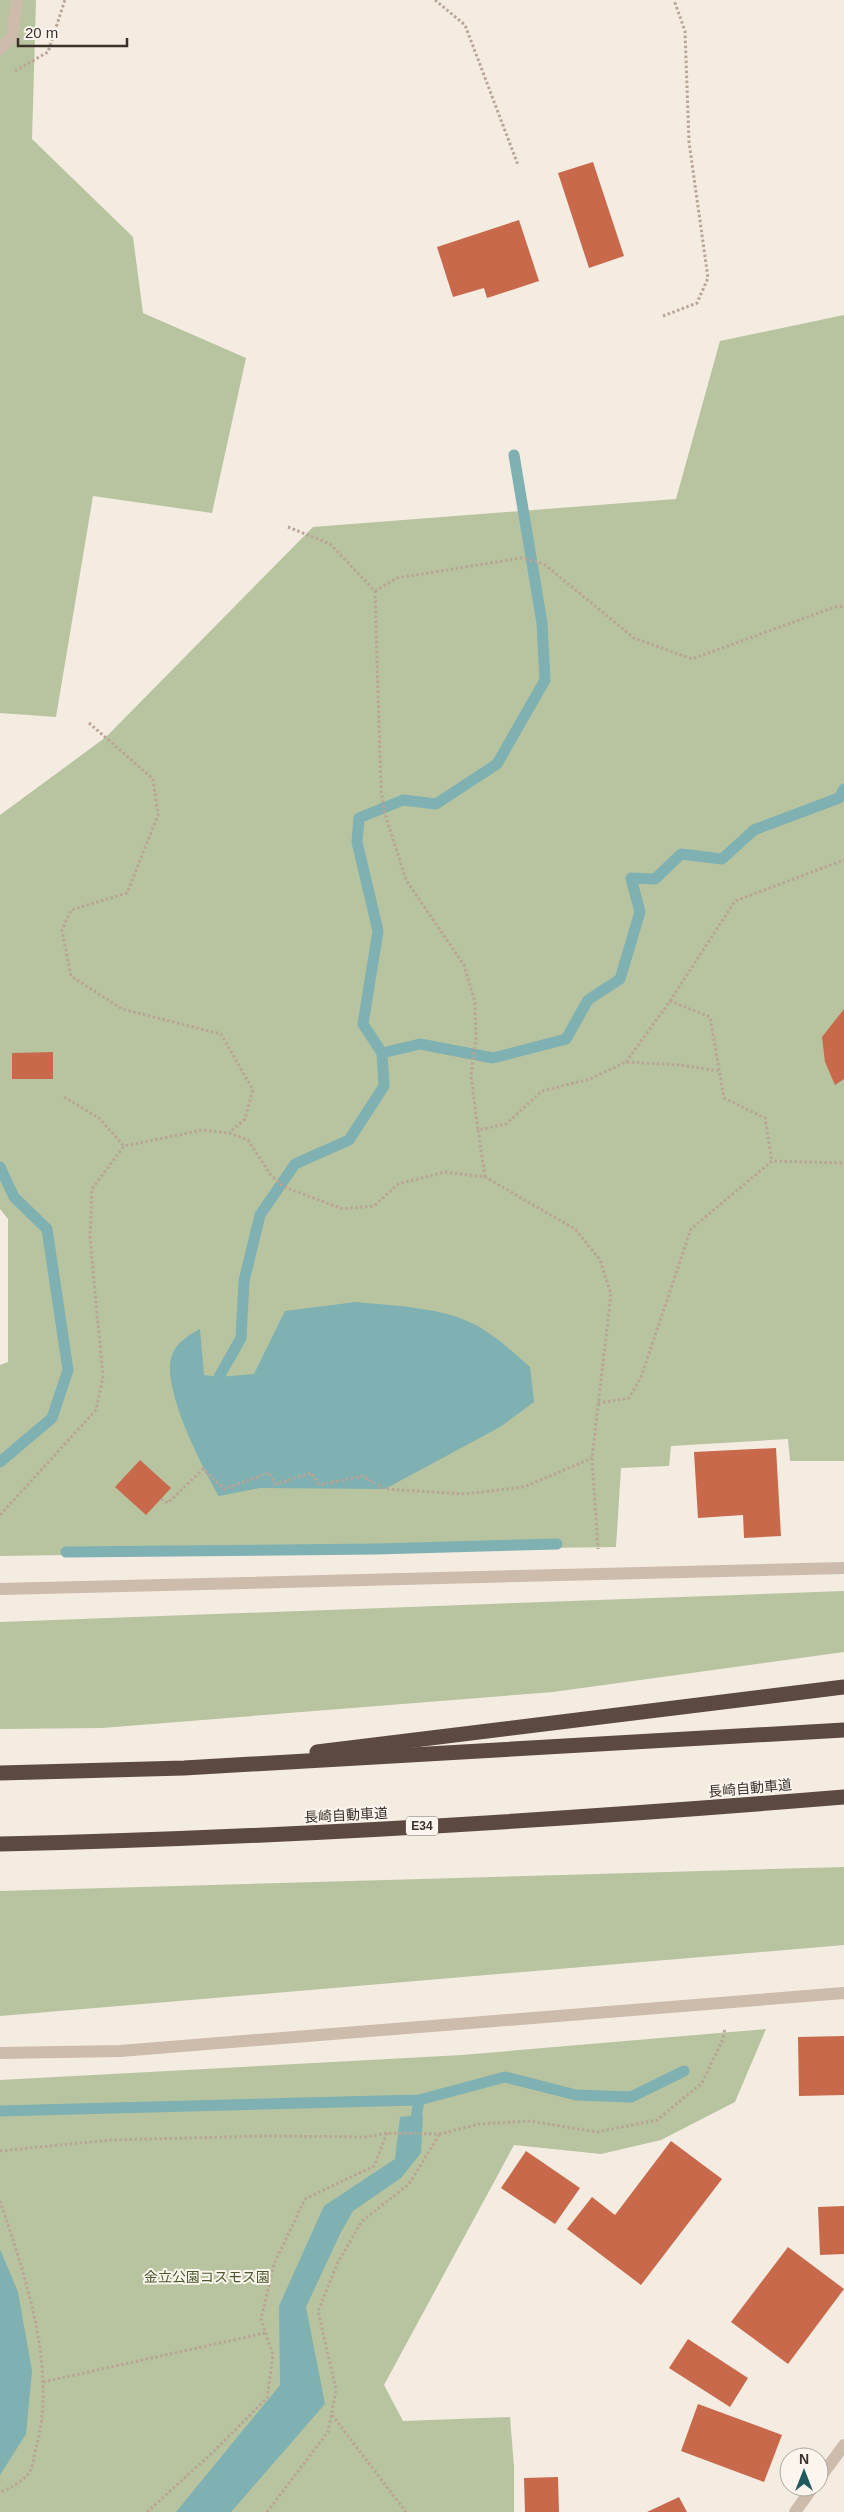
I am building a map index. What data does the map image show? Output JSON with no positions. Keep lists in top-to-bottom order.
{
  "streets": {
    "highway": ["長崎自動車道", "E34"]
  },
  "parks": ["金立公園コスモス園"],
  "scale_bar": "20 m",
  "north": "top"
}
